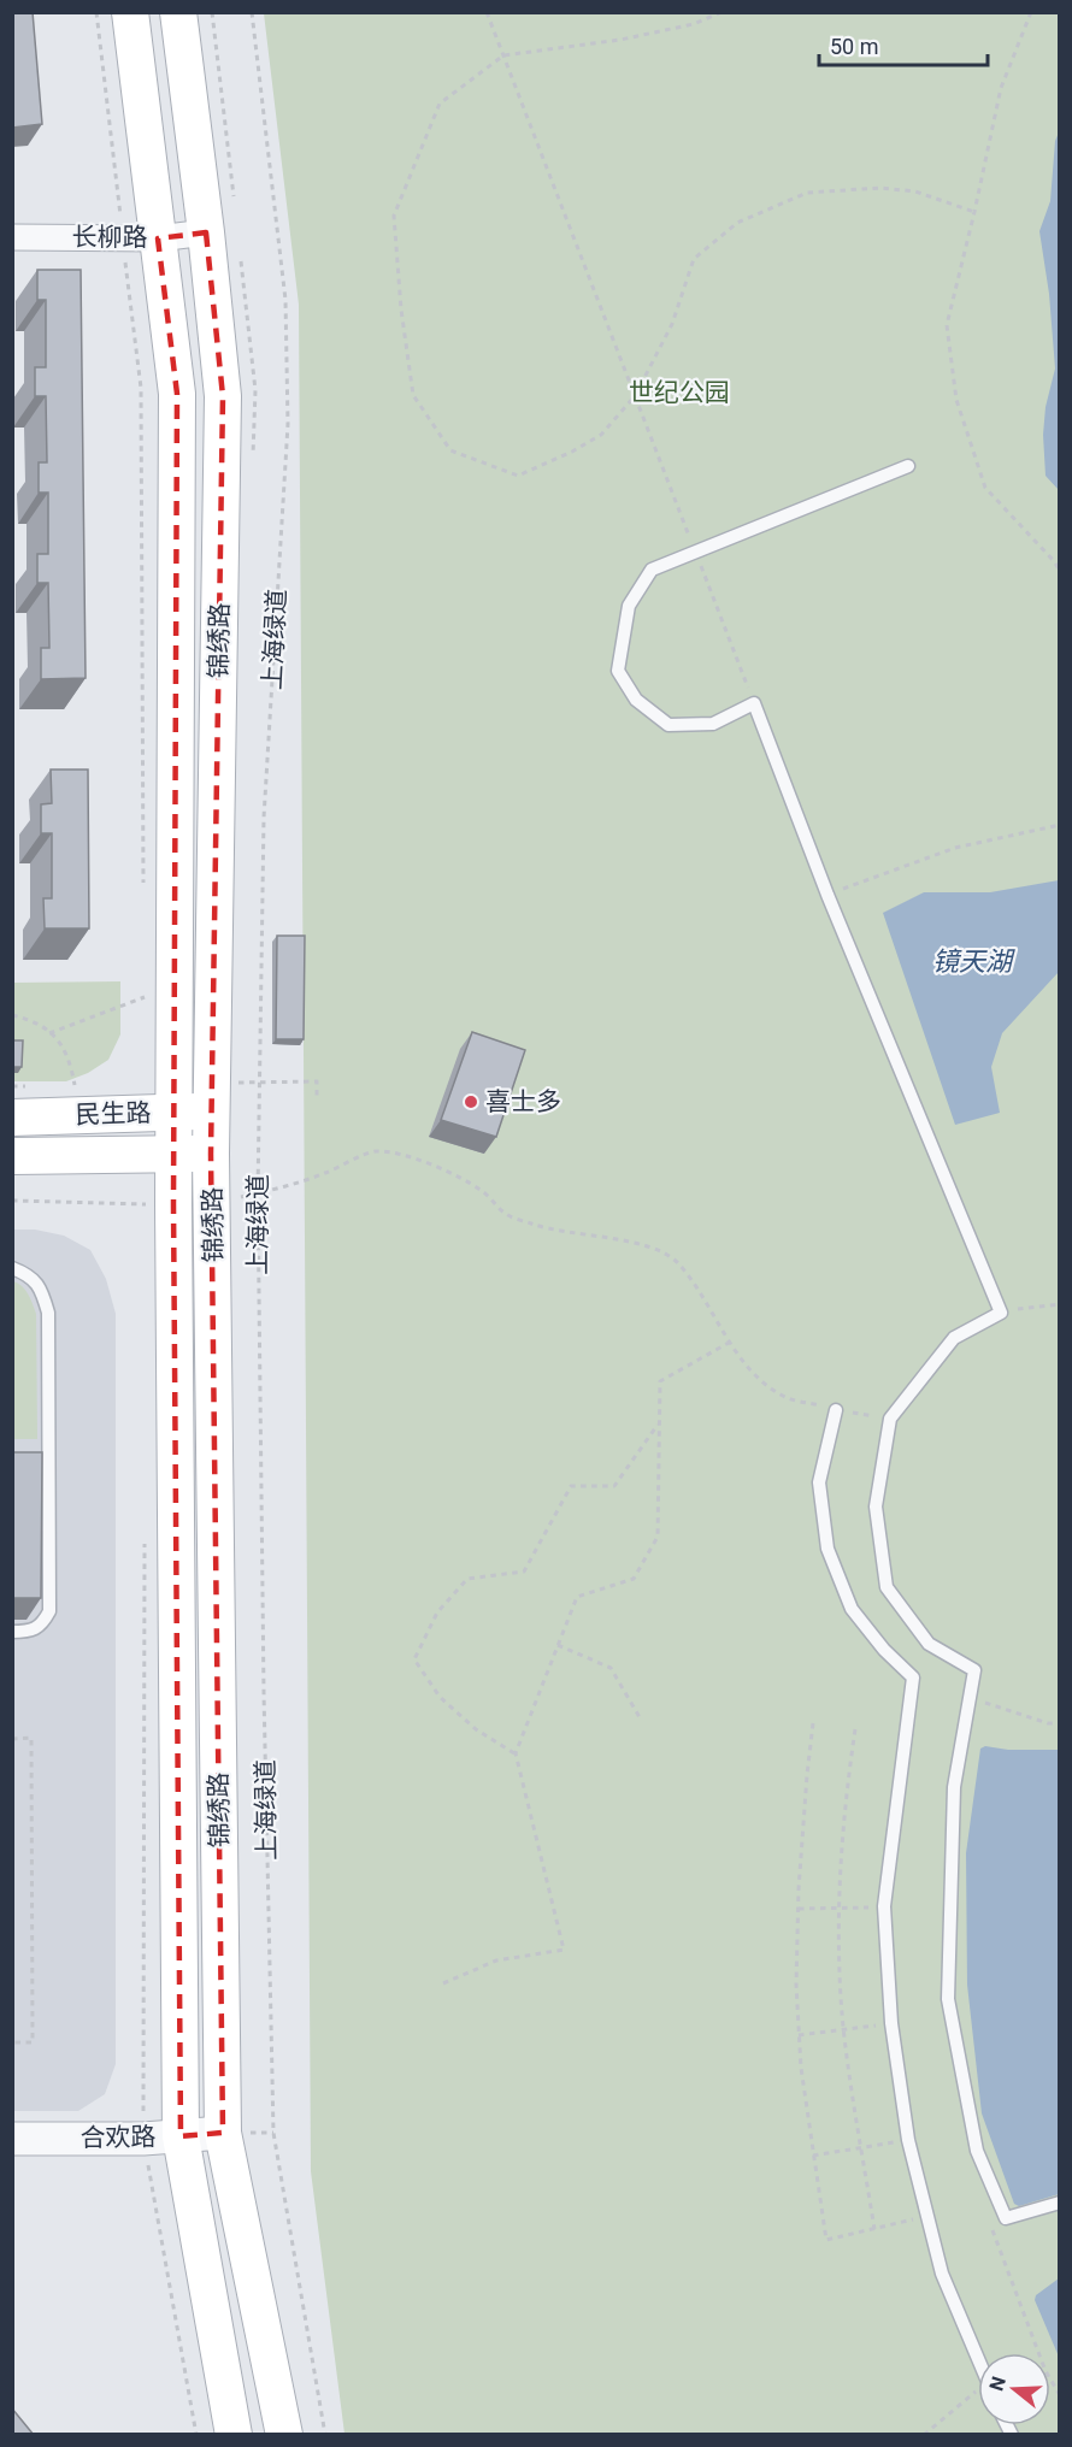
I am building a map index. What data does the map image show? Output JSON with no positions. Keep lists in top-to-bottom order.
{
  "streets": {
    "main road": ["锦绣路", "民生路"],
    "street": ["长柳路", "合欢路"],
    "path": ["上海绿道"]
  },
  "crossings": [
    ["长柳路", "锦绣路"],
    ["锦绣路", "民生路"],
    ["锦绣路", "合欢路"]
  ],
  "water": ["镜天湖"],
  "parks": ["世纪公园"],
  "places": ["喜士多"],
  "scale_bar": "50 m",
  "north": "left"
}
